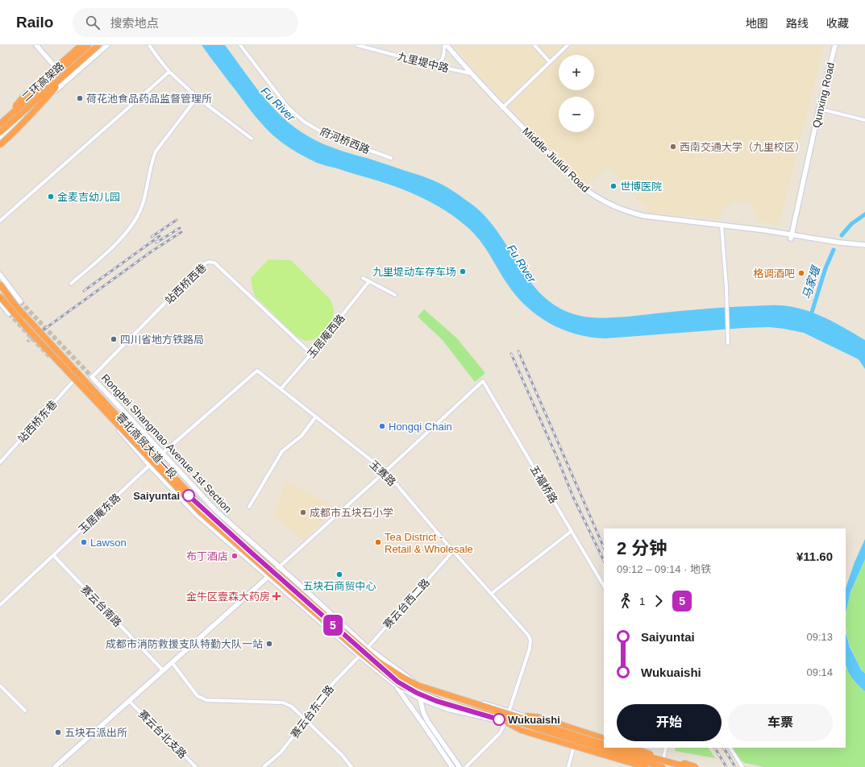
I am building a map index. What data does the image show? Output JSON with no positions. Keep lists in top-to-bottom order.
{
  "streets": {
    "highway": ["二环高架路", "Rongbei Shangmao Avenue 1st Section", "蓉北商贸大道一段"],
    "main road": ["Qunxing Road", "Middle Jiulidi Road"],
    "street": [
      "九里堤中路",
      "府河桥西路",
      "站西桥西巷",
      "玉居庵西路",
      "站西桥东巷",
      "玉赛路",
      "五福桥路",
      "玉居庵东路",
      "赛云台西二路",
      "赛云台南路",
      "赛云台东二路",
      "赛云台北支路"
    ]
  },
  "crossings": [
    ["九里堤中路", "Middle Jiulidi Road"],
    ["Qunxing Road", "Middle Jiulidi Road"],
    ["站西桥西巷", "玉居庵西路"],
    ["站西桥西巷", "Rongbei Shangmao Avenue 1st Section"],
    ["玉居庵西路", "玉赛路"],
    ["站西桥东巷", "蓉北商贸大道一段"],
    ["Rongbei Shangmao Avenue 1st Section", "蓉北商贸大道一段"],
    ["Rongbei Shangmao Avenue 1st Section", "玉赛路"],
    ["Rongbei Shangmao Avenue 1st Section", "玉居庵东路"],
    ["Rongbei Shangmao Avenue 1st Section", "赛云台西二路"],
    ["Rongbei Shangmao Avenue 1st Section", "赛云台东二路"],
    ["蓉北商贸大道一段", "玉赛路"],
    ["蓉北商贸大道一段", "玉居庵东路"],
    ["蓉北商贸大道一段", "赛云台西二路"],
    ["蓉北商贸大道一段", "赛云台东二路"],
    ["玉赛路", "五福桥路"],
    ["玉赛路", "玉居庵东路"],
    ["玉赛路", "赛云台西二路"],
    ["玉居庵东路", "赛云台南路"],
    ["赛云台西二路", "赛云台东二路"]
  ],
  "water": ["Fu River", "马家堰"],
  "places": {
    "other": [
      "荷花池食品药品监督管理所",
      "西南交通大学（九里校区）",
      "世博医院",
      "金麦吉幼儿园",
      "九里堤动车存车场",
      "格调酒吧",
      "四川省地方铁路局",
      "Hongqi Chain",
      "Saiyuntai",
      "成都市五块石小学",
      "Lawson",
      "Tea District - Retail & Wholesale",
      "布丁酒店",
      "五块石商贸中心",
      "成都市消防救援支队特勤大队一站",
      "Wukuaishi",
      "五块石派出所"
    ],
    "health": ["金牛区壹森大药房"]
  },
  "lines": ["metro line 5"],
  "page": {
    "header": "Railo",
    "search": "搜索地点",
    "nav": ["地图", "路线", "收藏"],
    "on_map": "5",
    "map_buttons": ["+", "−"],
    "heading": ["2 分钟", "09:12 – 09:14 · 地铁", "¥11.60"],
    "legs": ["1", "5"],
    "list": [
      {
        "name": "Saiyuntai",
        "value": "09:13"
      },
      {
        "name": "Wukuaishi",
        "value": "09:14"
      }
    ],
    "buttons": ["开始", "车票"]
  }
}
